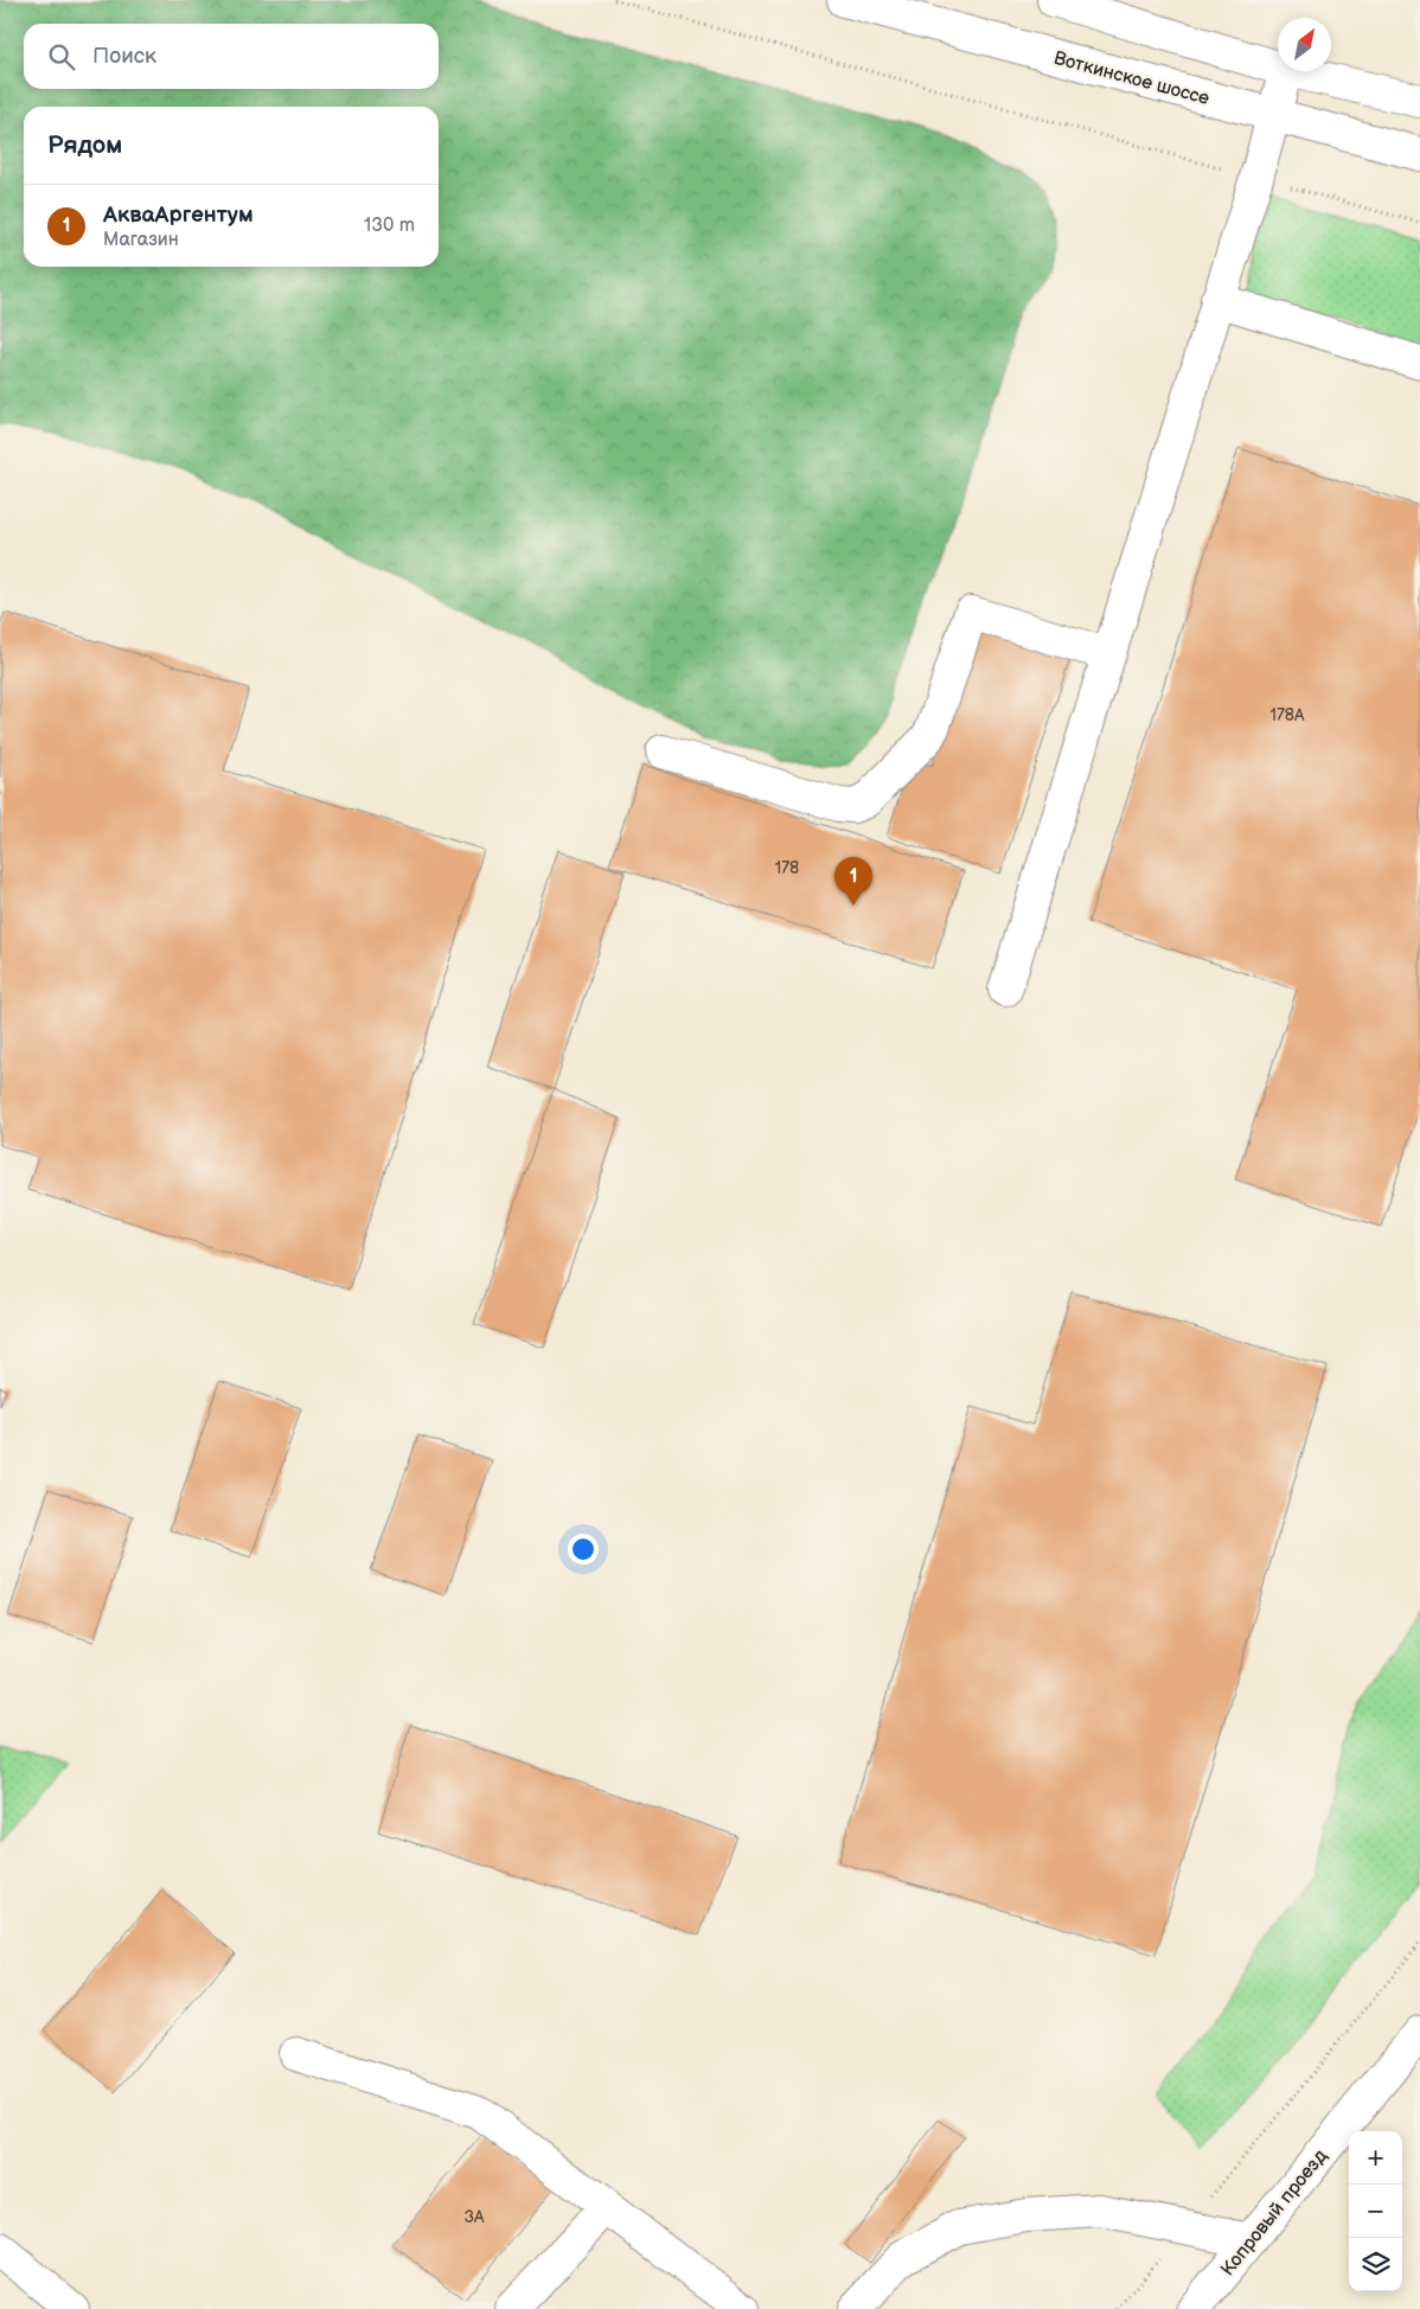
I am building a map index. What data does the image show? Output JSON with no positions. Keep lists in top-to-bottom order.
{
  "streets": {
    "main road": ["Воткинское шоссе", "Копровый проезд"]
  },
  "house_numbers": ["178А", "178", "3А"],
  "north": "top right",
  "page": {
    "search": "Поиск",
    "heading": "Рядом",
    "list": [
      {
        "mark": "1",
        "name": "АкваАргентум",
        "note": "Магазин",
        "value": "130 m"
      }
    ],
    "pins": "1",
    "map_buttons": ["+", "−"]
  }
}
